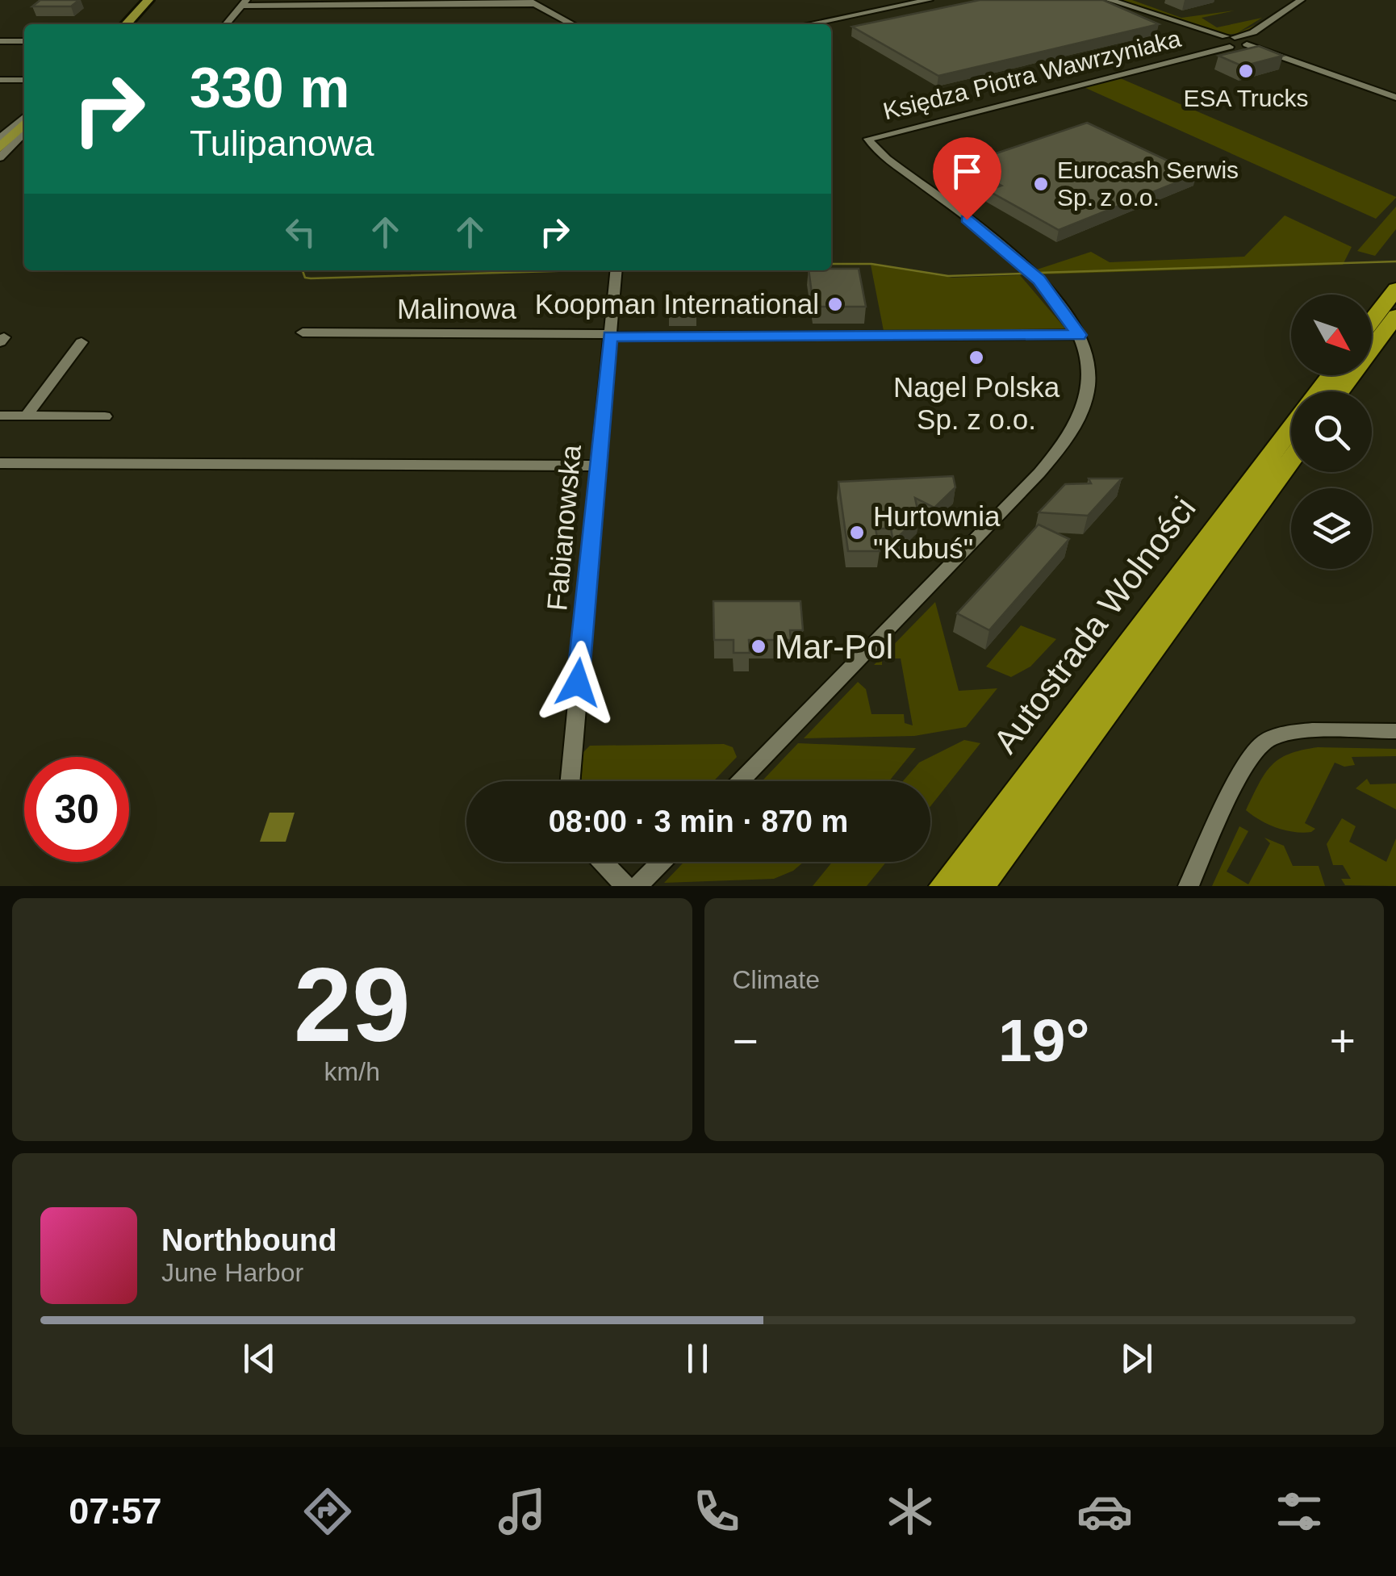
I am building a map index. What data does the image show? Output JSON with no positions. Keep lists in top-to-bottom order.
{
  "streets": {
    "highway": ["Autostrada Wolności"],
    "street": ["Księdza Piotra Wawrzyniaka", "Malinowa", "Fabianowska"]
  },
  "crossings": [
    ["Księdza Piotra Wawrzyniaka", "Malinowa"],
    ["Malinowa", "Fabianowska"]
  ],
  "places": [
    "ESA Trucks",
    "Eurocash Serwis Sp. z o.o.",
    "Koopman International",
    "Nagel Polska Sp. z o.o.",
    "Hurtownia \"Kubuś\"",
    "Mar-Pol"
  ],
  "north": "bottom right",
  "page": {
    "turn": ["330 m", "Tulipanowa"],
    "limit": "30",
    "trip": "08:00 · 3 min · 870 m",
    "tile": [
      ["29", "km/h"],
      "Climate"
    ],
    "heat": ["−", "19°", "+"],
    "song": ["Northbound", "June Harbor"],
    "tabs": "07:57"
  }
}
